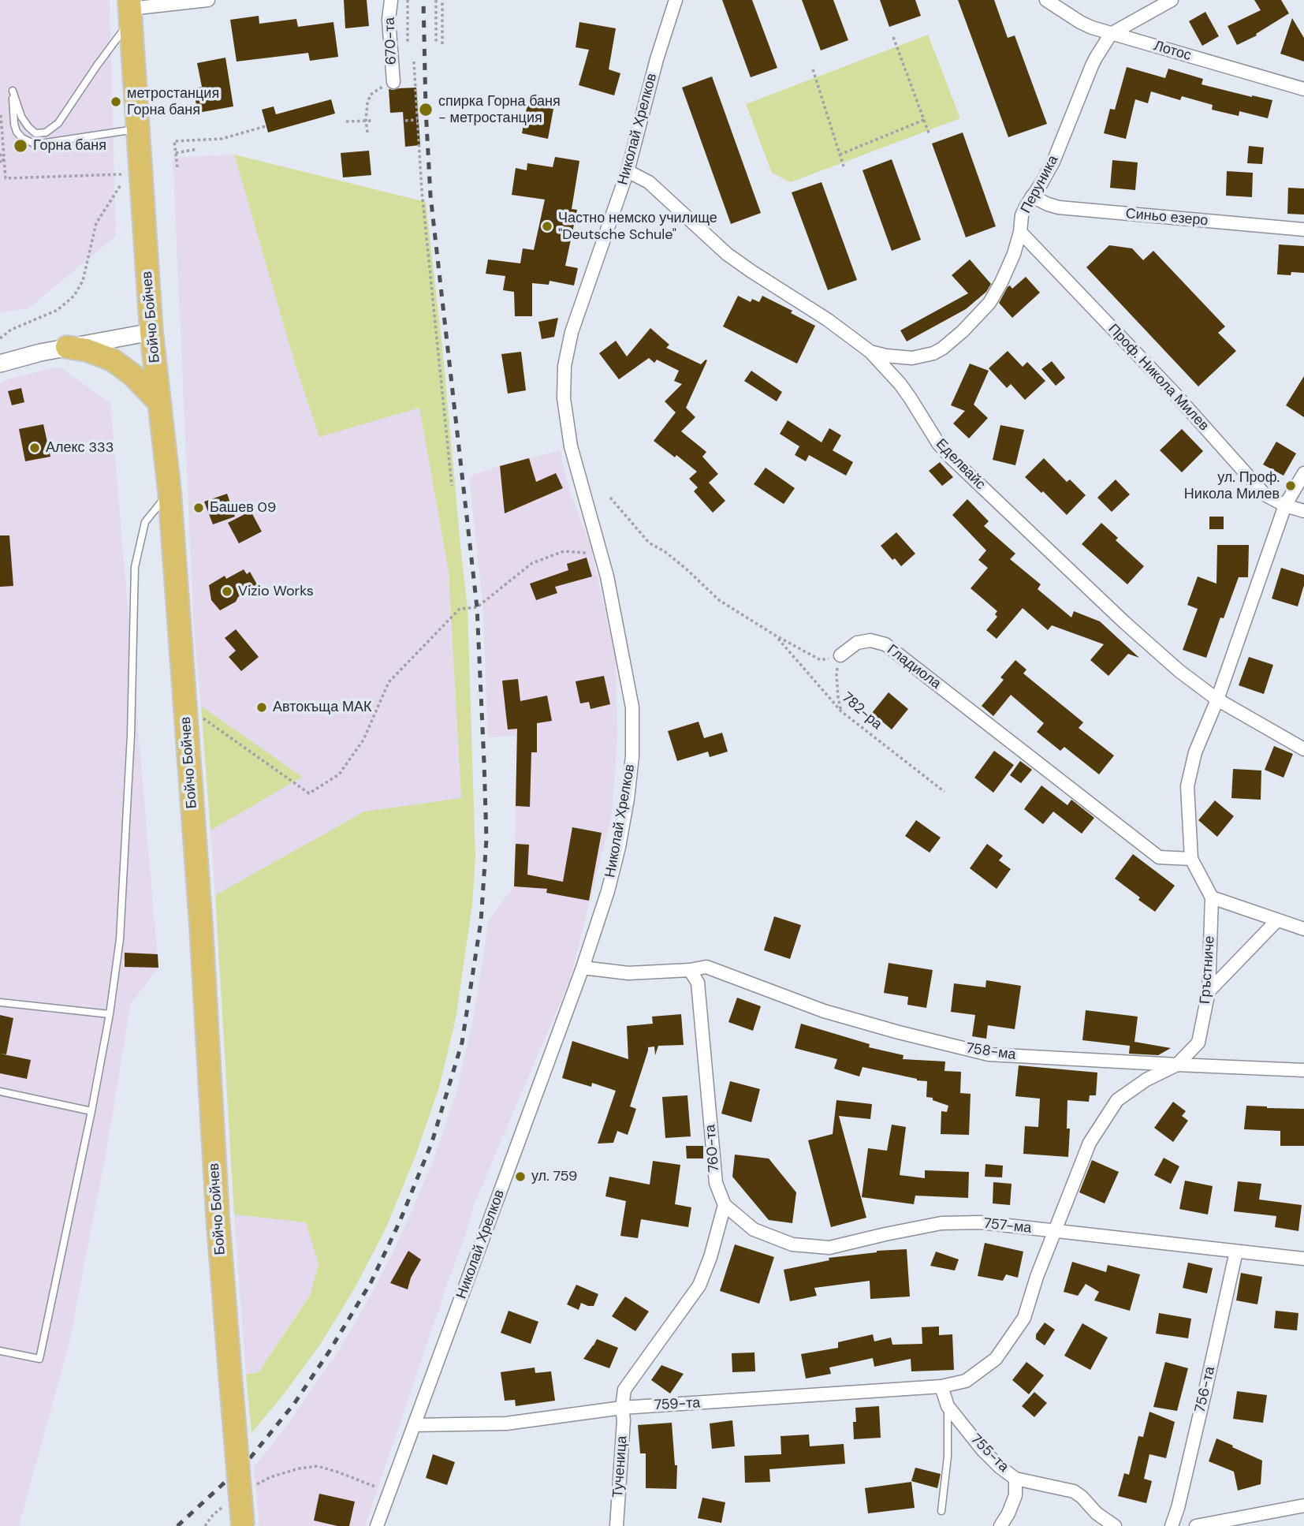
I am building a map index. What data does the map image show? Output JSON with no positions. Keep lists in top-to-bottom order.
{
  "streets": {
    "highway": ["Бойчо Бойчев"],
    "street": [
      "670-та",
      "Лотос",
      "Николай Хрелков",
      "Перуника",
      "Синьо езеро",
      "Проф. Никола Милев",
      "Еделвайс",
      "Гладиола",
      "Гръстниче",
      "758-ма",
      "760-та",
      "757-ма",
      "756-та",
      "759-та",
      "755-та",
      "Тученица"
    ],
    "path": ["782-ра"]
  },
  "crossings": [
    ["Лотос", "Перуника"],
    ["Николай Хрелков", "Еделвайс"],
    ["Николай Хрелков", "759-та"],
    ["Перуника", "Синьо езеро"],
    ["Перуника", "Проф. Никола Милев"],
    ["Перуника", "Еделвайс"],
    ["Проф. Никола Милев", "Гръстниче"],
    ["Еделвайс", "Гръстниче"],
    ["Гладиола", "Гръстниче"],
    ["Гръстниче", "758-ма"],
    ["Гръстниче", "757-ма"],
    ["Гръстниче", "759-та"],
    ["Гръстниче", "755-та"],
    ["758-ма", "760-та"],
    ["760-та", "757-ма"],
    ["757-ма", "756-та"],
    ["759-та", "755-та"],
    ["759-та", "Тученица"]
  ],
  "places": [
    "метростанция Горна баня",
    "спирка Горна баня - метростанция",
    "Горна баня",
    "Частно немско училище \"Deutsche Schule\"",
    "Алекс 333",
    "ул. Проф. Никола Милев",
    "Башев 09",
    "Vizio Works",
    "Автокъща МАК",
    "ул. 759"
  ]
}
